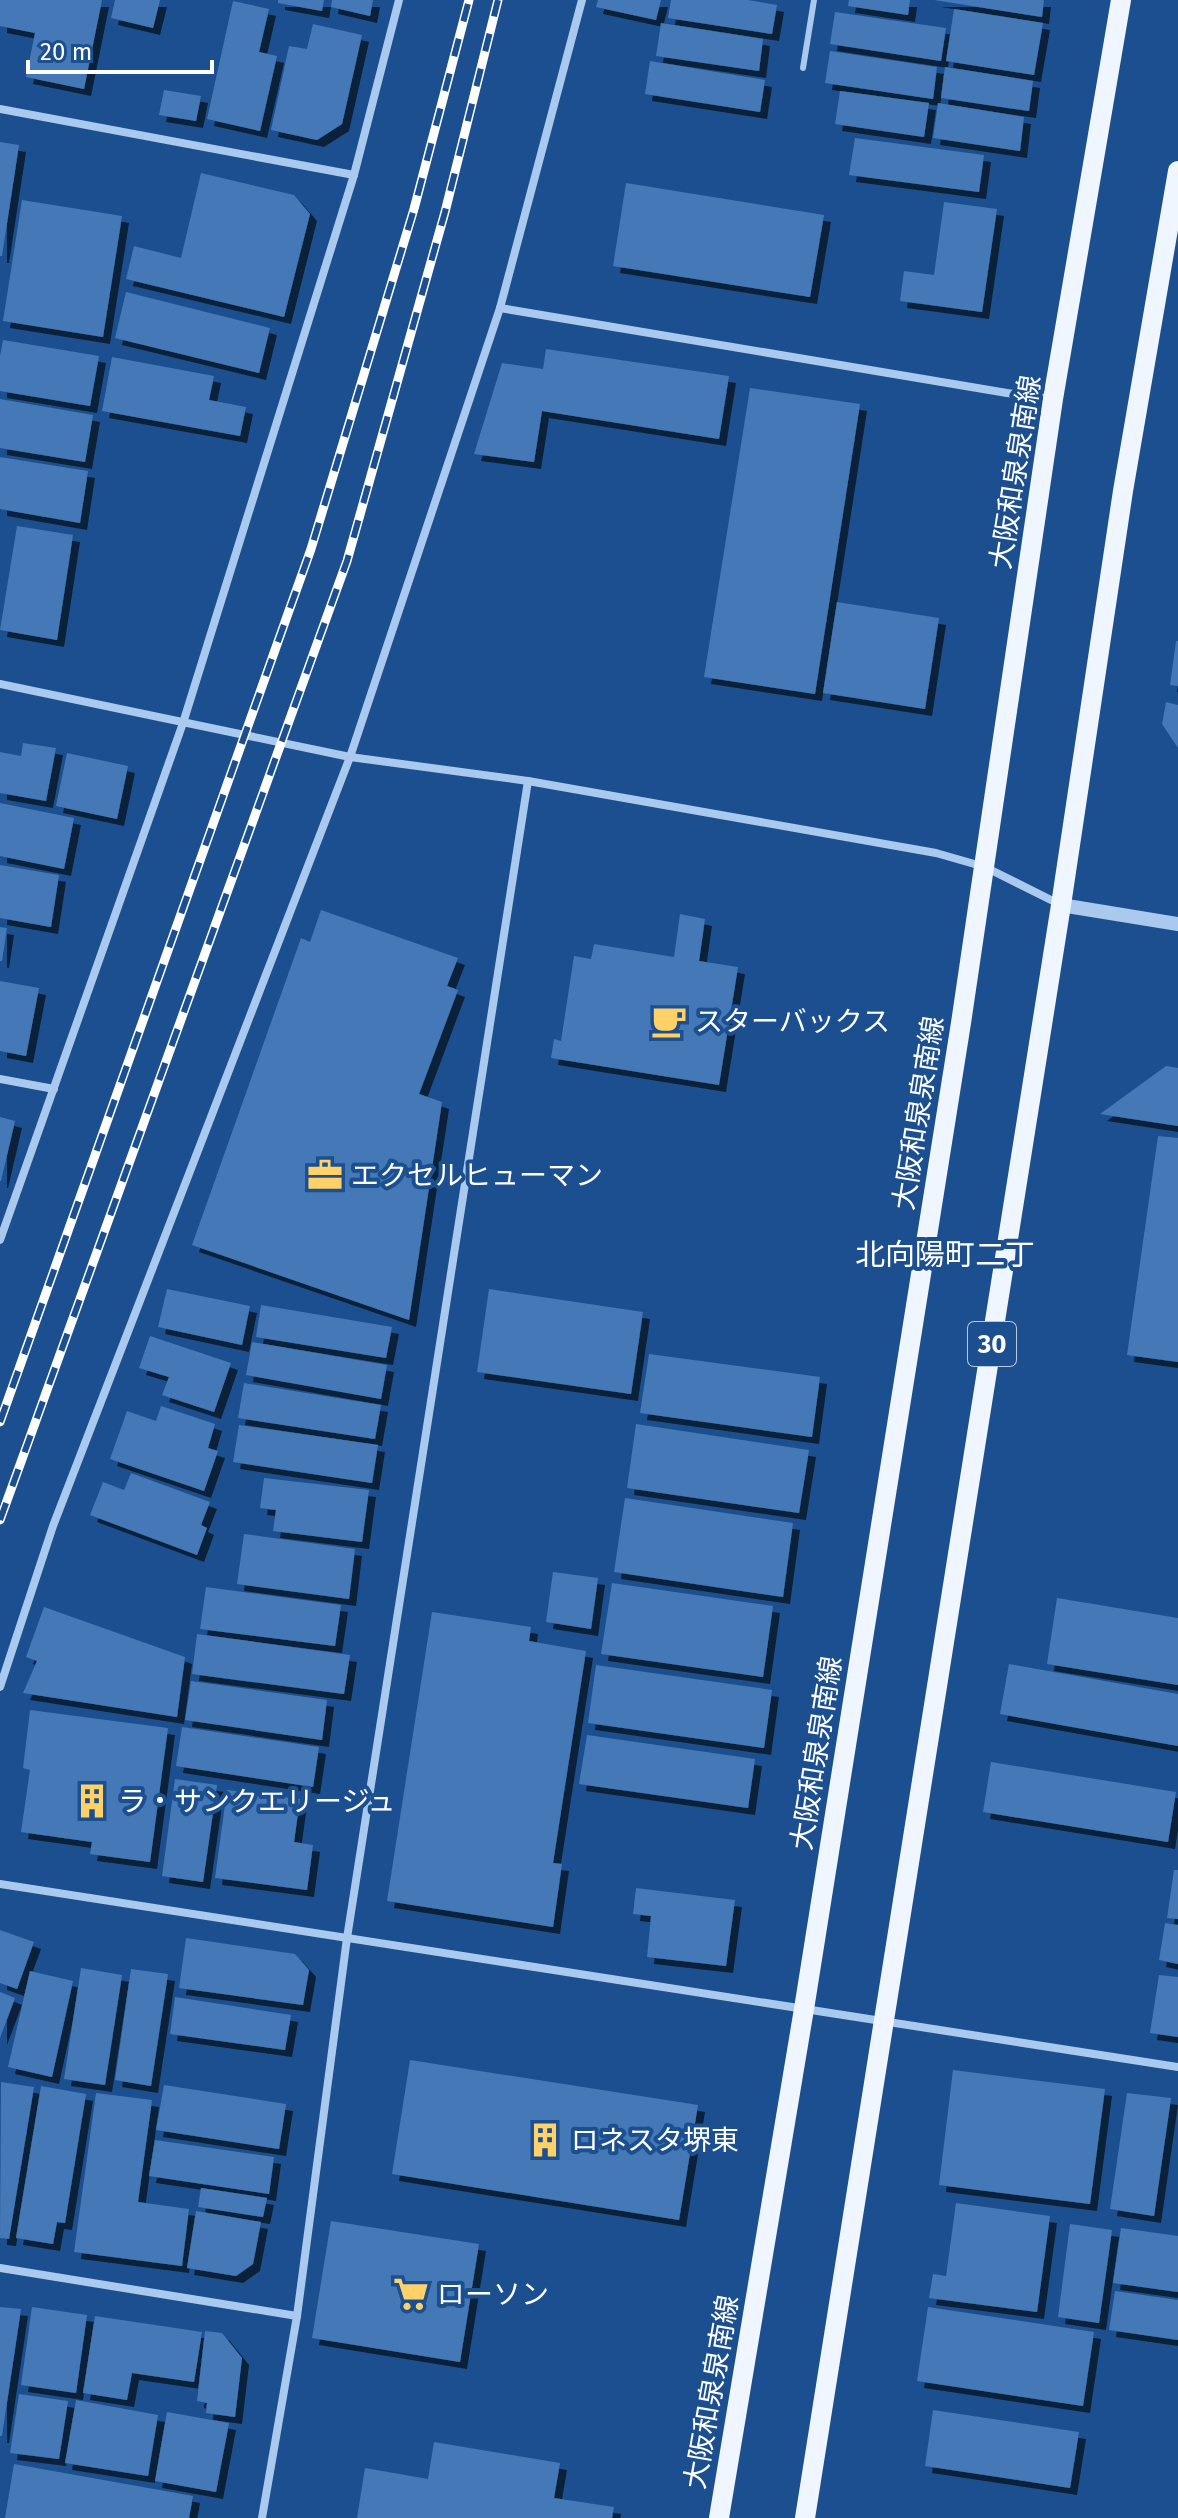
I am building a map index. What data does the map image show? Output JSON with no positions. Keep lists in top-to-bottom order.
{
  "streets": {
    "main road": ["大阪和泉泉南線", "30"]
  },
  "districts": ["北向陽町二丁"],
  "places": {
    "cafe": ["スターバックス"],
    "office": ["エクセルヒューマン"],
    "building": ["ラ・サンクエリージュ", "ロネスタ堺東"],
    "supermarket": ["ローソン"]
  },
  "scale_bar": "20 m"
}
